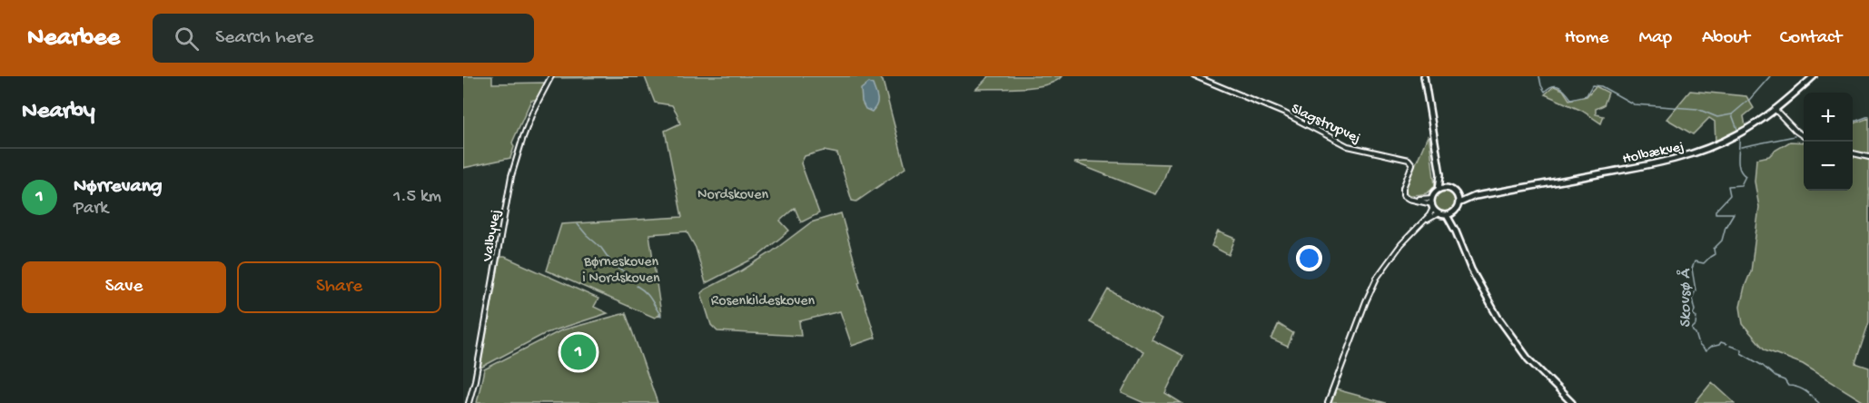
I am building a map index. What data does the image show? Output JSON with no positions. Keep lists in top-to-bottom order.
{
  "streets": {
    "main road": ["Holbækvej"],
    "street": ["Slagstrupvej", "Valbyvej"]
  },
  "water": ["Skovsø Å"],
  "parks": ["Nordskoven", "Børneskoven i Nordskoven", "Rosenkildeskoven"],
  "page": {
    "header": "Nearbee",
    "search": "Search here",
    "nav": [
      "Home",
      "Map",
      "About",
      "Contact"
    ],
    "heading": "Nearby",
    "map_buttons": ["+", "−"],
    "list": [
      {
        "mark": "1",
        "name": "Nørrevang",
        "note": "Park",
        "value": "1.5 km"
      }
    ],
    "buttons": ["Save", "Share"],
    "pins": "1"
  }
}
